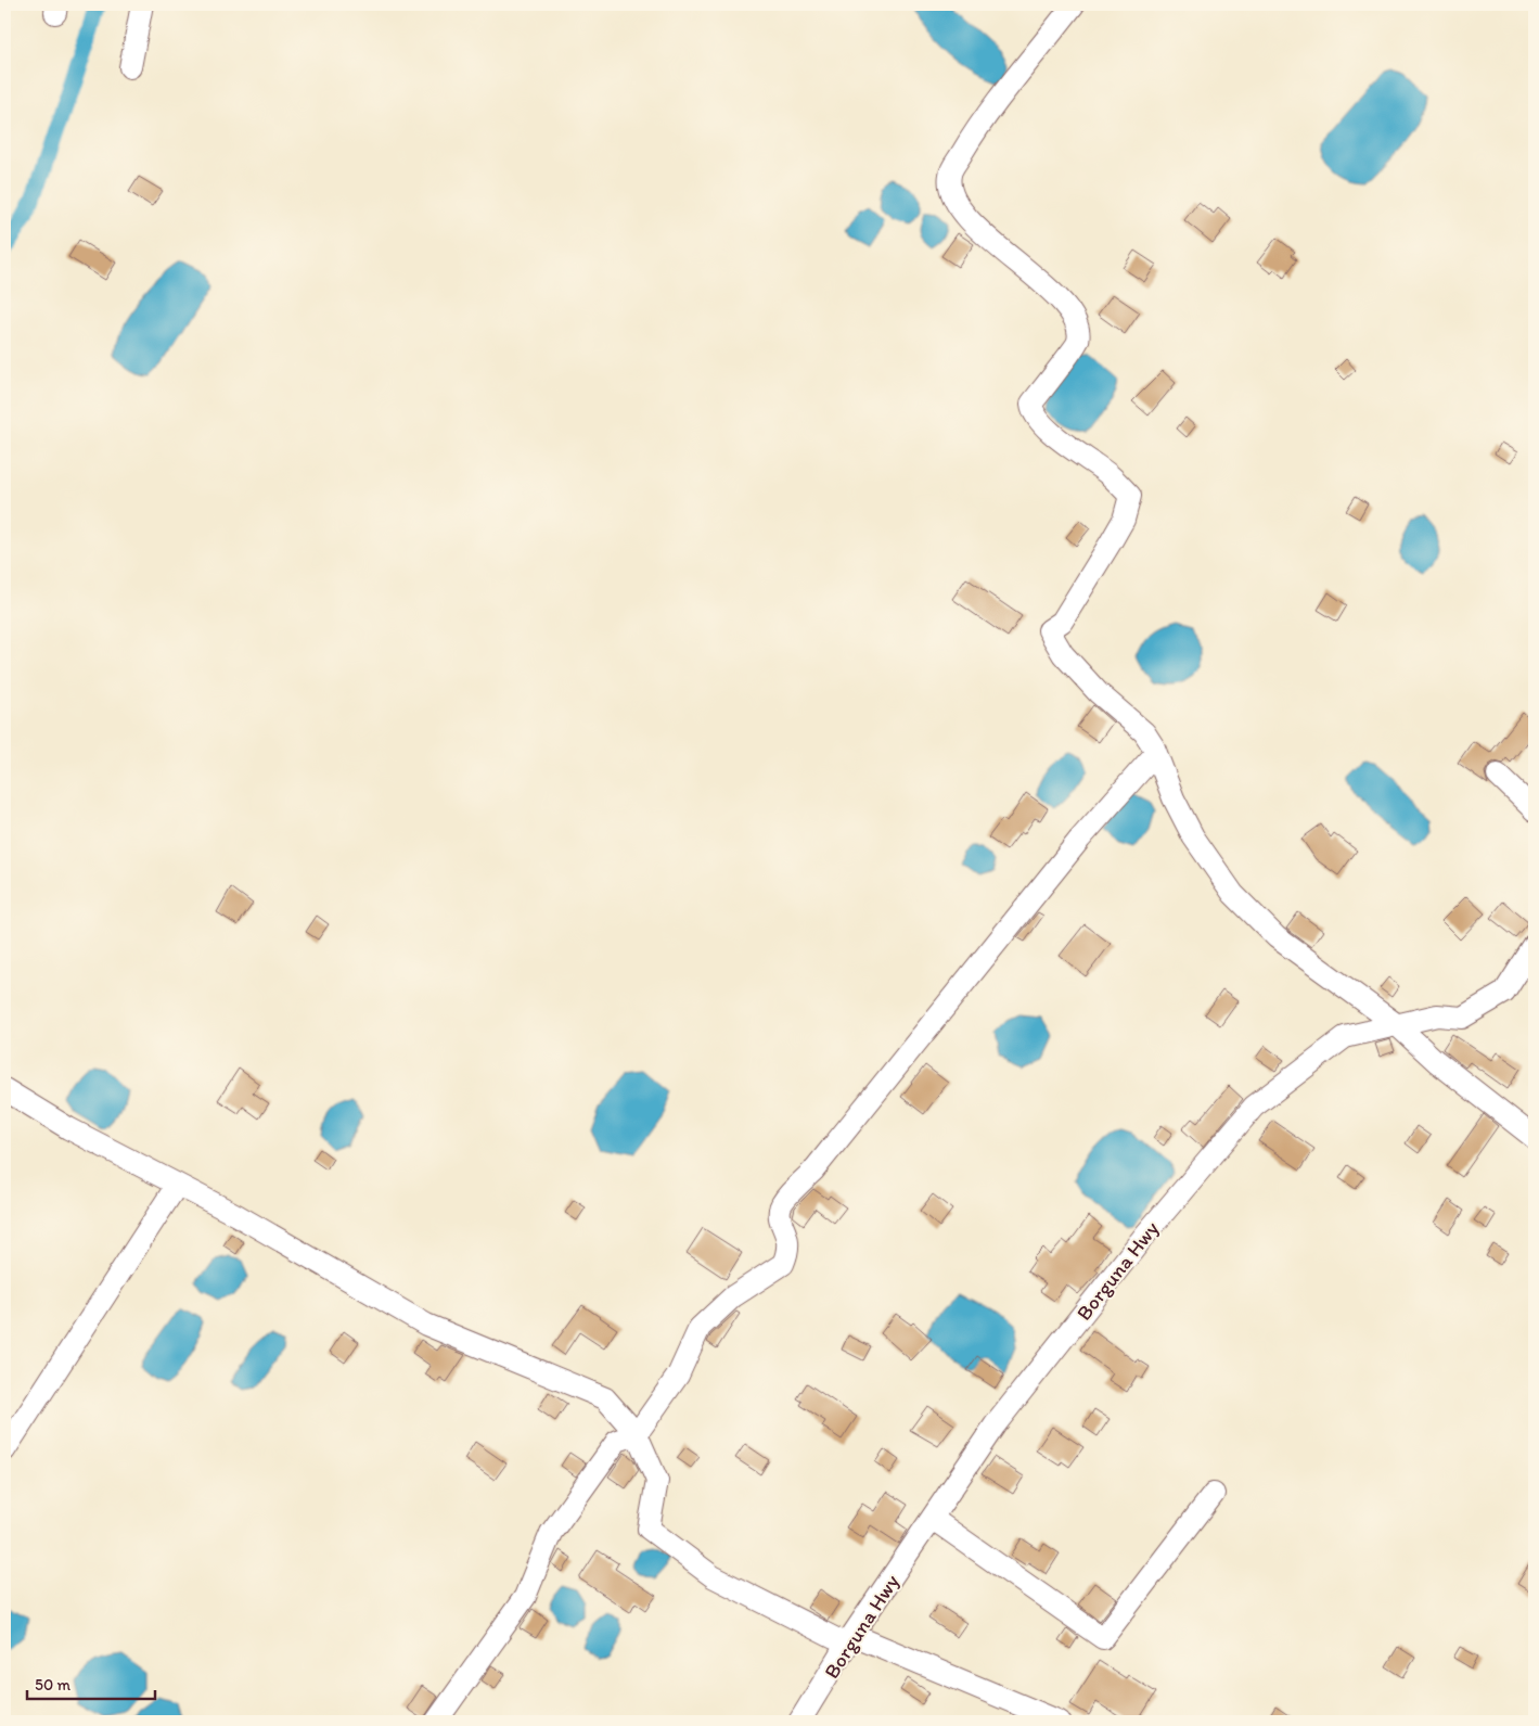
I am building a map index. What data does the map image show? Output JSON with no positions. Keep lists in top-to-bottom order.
{
  "streets": {
    "street": ["Borguna Hwy"]
  },
  "scale_bar": "50 m"
}
